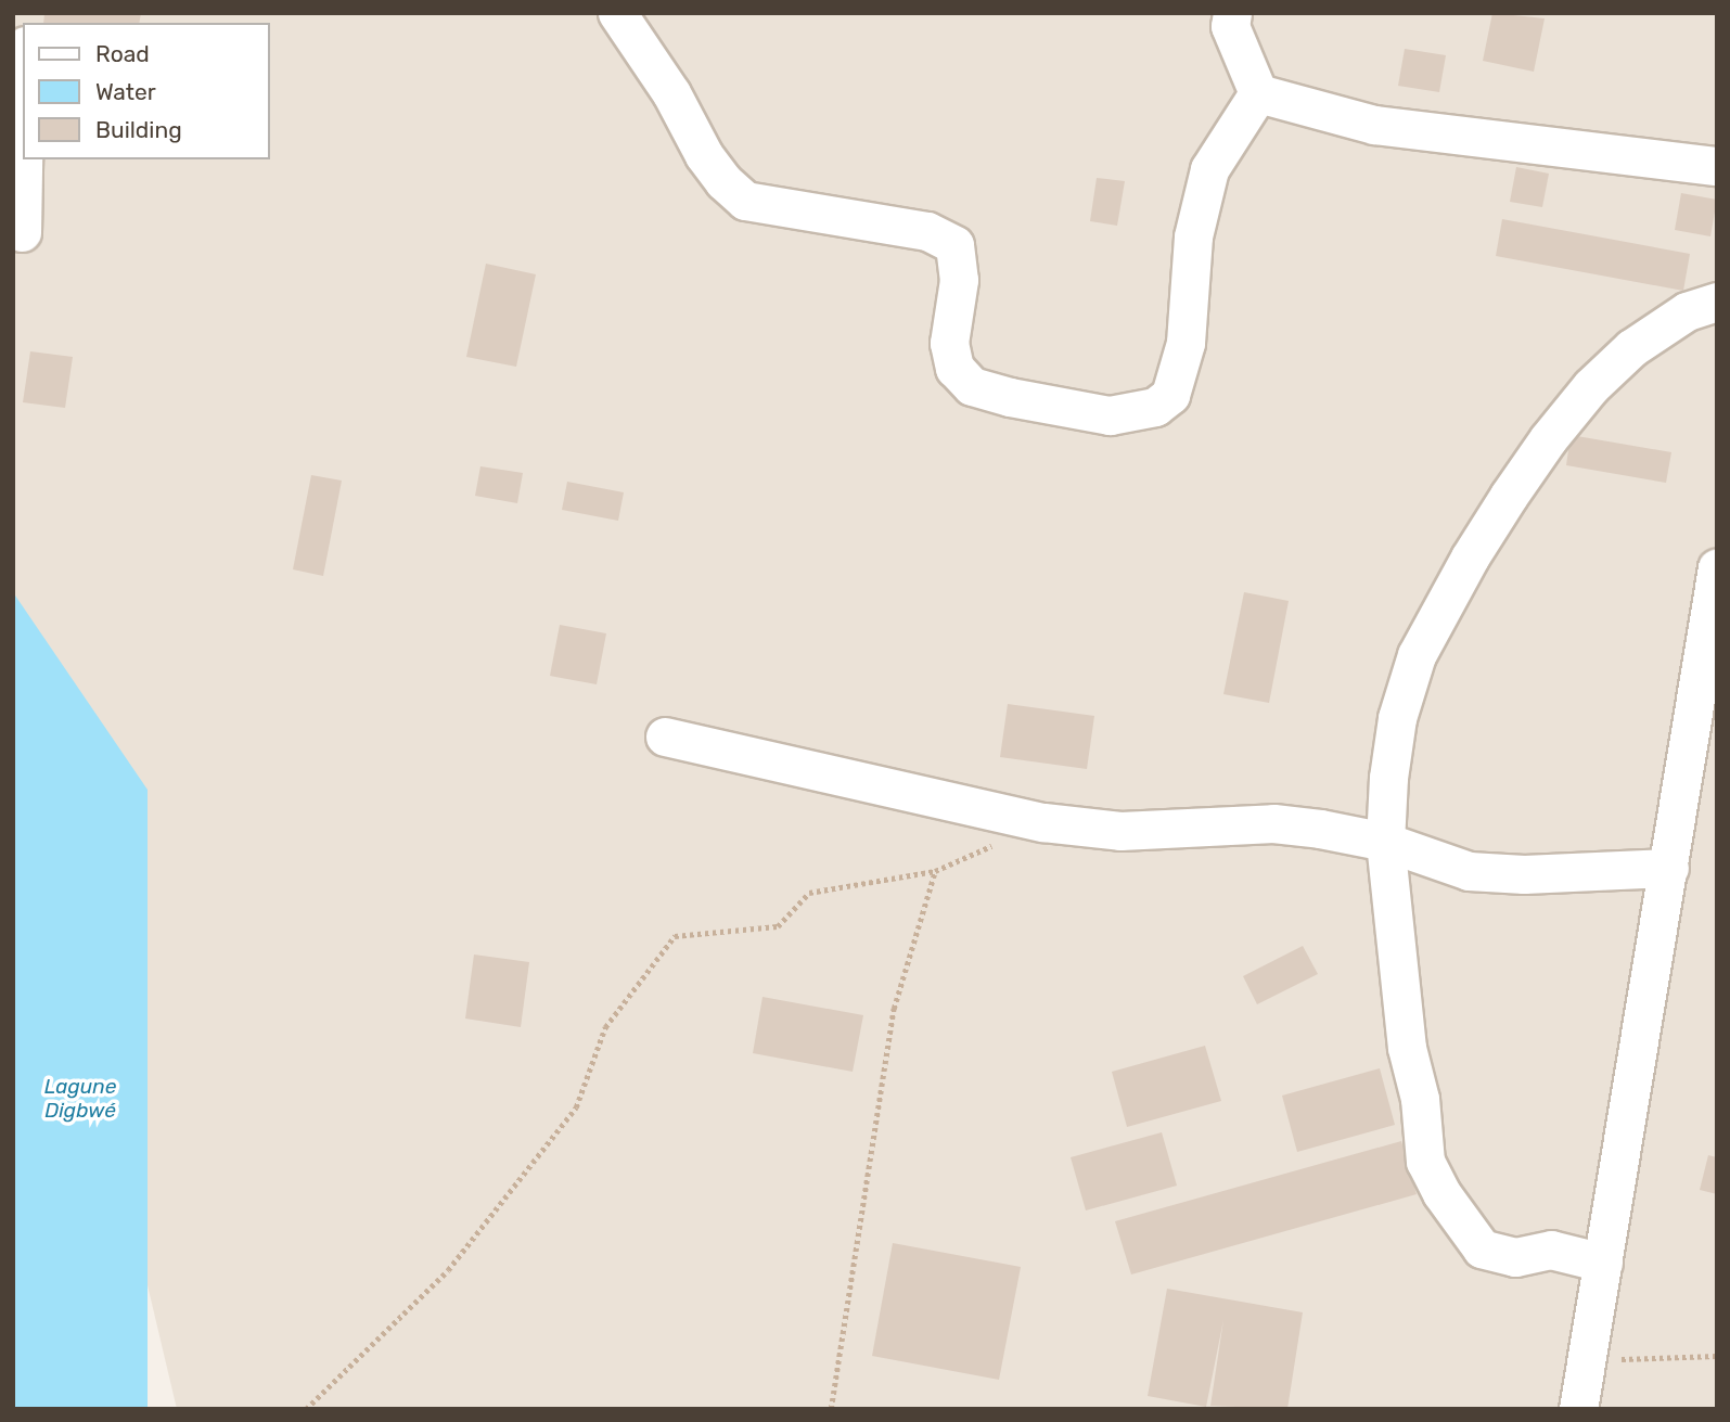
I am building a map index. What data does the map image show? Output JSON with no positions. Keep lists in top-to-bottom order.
{
  "water": ["Lagune Digbwé"],
  "legend": ["Road", "Water", "Building"]
}
